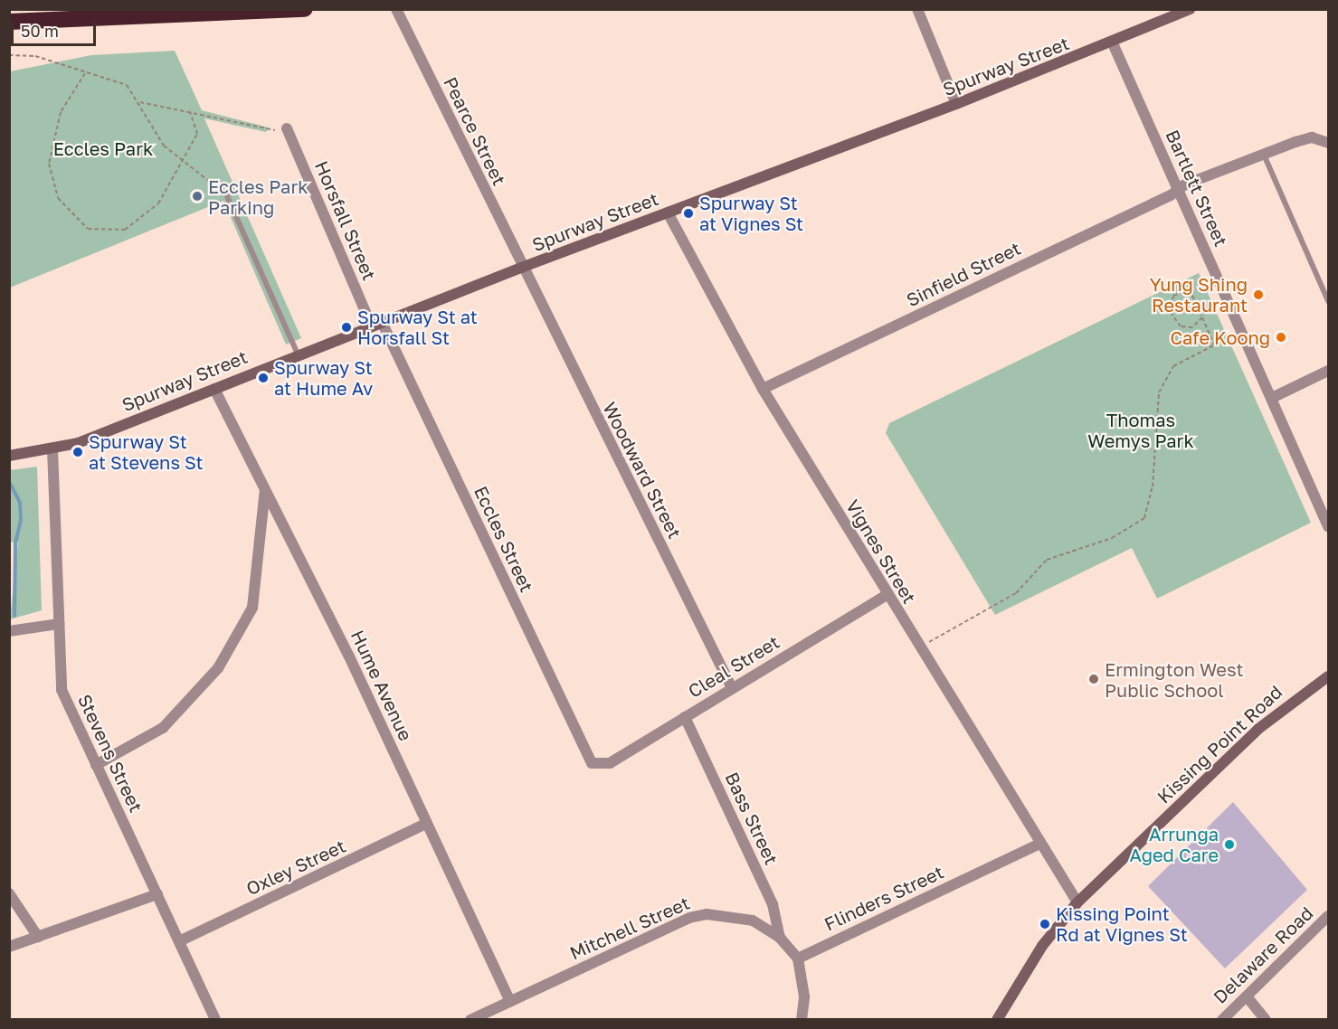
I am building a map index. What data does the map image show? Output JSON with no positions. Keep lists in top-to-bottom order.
{
  "streets": {
    "street": [
      "Spurway Street",
      "Pearce Street",
      "Bartlett Street",
      "Horsfall Street",
      "Sinfield Street",
      "Woodward Street",
      "Eccles Street",
      "Vignes Street",
      "Cleal Street",
      "Hume Avenue",
      "Kissing Point Road",
      "Stevens Street",
      "Bass Street",
      "Oxley Street",
      "Flinders Street",
      "Mitchell Street",
      "Delaware Road"
    ]
  },
  "crossings": [
    ["Spurway Street", "Pearce Street"],
    ["Spurway Street", "Bartlett Street"],
    ["Spurway Street", "Horsfall Street"],
    ["Spurway Street", "Woodward Street"],
    ["Spurway Street", "Eccles Street"],
    ["Spurway Street", "Vignes Street"],
    ["Spurway Street", "Hume Avenue"],
    ["Spurway Street", "Stevens Street"],
    ["Pearce Street", "Woodward Street"],
    ["Bartlett Street", "Sinfield Street"],
    ["Horsfall Street", "Eccles Street"],
    ["Sinfield Street", "Vignes Street"],
    ["Woodward Street", "Cleal Street"],
    ["Eccles Street", "Cleal Street"],
    ["Vignes Street", "Cleal Street"],
    ["Vignes Street", "Kissing Point Road"],
    ["Vignes Street", "Flinders Street"],
    ["Cleal Street", "Bass Street"],
    ["Hume Avenue", "Oxley Street"],
    ["Hume Avenue", "Mitchell Street"],
    ["Stevens Street", "Oxley Street"],
    ["Bass Street", "Mitchell Street"],
    ["Flinders Street", "Mitchell Street"]
  ],
  "parks": ["Eccles Park", "Thomas Wemys Park"],
  "places": [
    "Eccles Park Parking",
    "Spurway St at Vignes St",
    "Yung Shing Restaurant",
    "Spurway St at Horsfall St",
    "Cafe Koong",
    "Spurway St at Hume Av",
    "Spurway St at Stevens St",
    "Ermington West Public School",
    "Arrunga Aged Care",
    "Kissing Point Rd at Vignes St"
  ],
  "scale_bar": "50 m"
}
